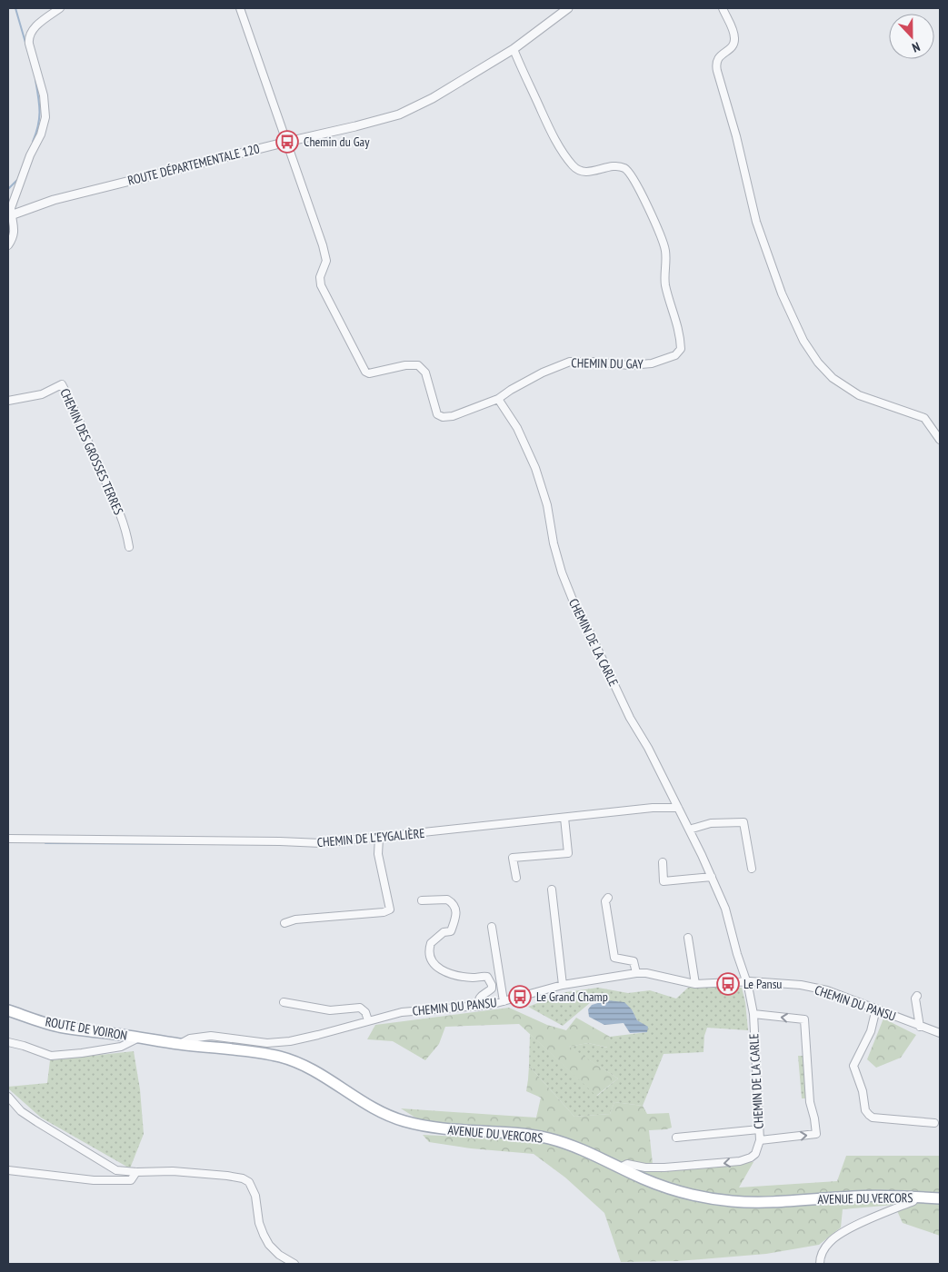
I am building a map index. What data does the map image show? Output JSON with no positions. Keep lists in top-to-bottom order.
{
  "streets": {
    "main road": ["ROUTE DE VOIRON", "AVENUE DU VERCORS"],
    "street": [
      "ROUTE DÉPARTEMENTALE 120",
      "CHEMIN DU GAY",
      "CHEMIN DES GROSSES TERRES",
      "CHEMIN DE LA CARLE",
      "CHEMIN DE L'EYGALIÈRE",
      "CHEMIN DU PANSU"
    ]
  },
  "crossings": [
    ["ROUTE DÉPARTEMENTALE 120", "CHEMIN DU GAY"],
    ["CHEMIN DU GAY", "CHEMIN DE LA CARLE"],
    ["CHEMIN DE LA CARLE", "CHEMIN DE L'EYGALIÈRE"],
    ["CHEMIN DE LA CARLE", "CHEMIN DU PANSU"],
    ["CHEMIN DE LA CARLE", "AVENUE DU VERCORS"],
    ["CHEMIN DU PANSU", "AVENUE DU VERCORS"],
    ["ROUTE DE VOIRON", "AVENUE DU VERCORS"]
  ],
  "places": {
    "bus stop": ["Chemin du Gay", "Le Pansu", "Le Grand Champ"]
  },
  "north": "bottom"
}
